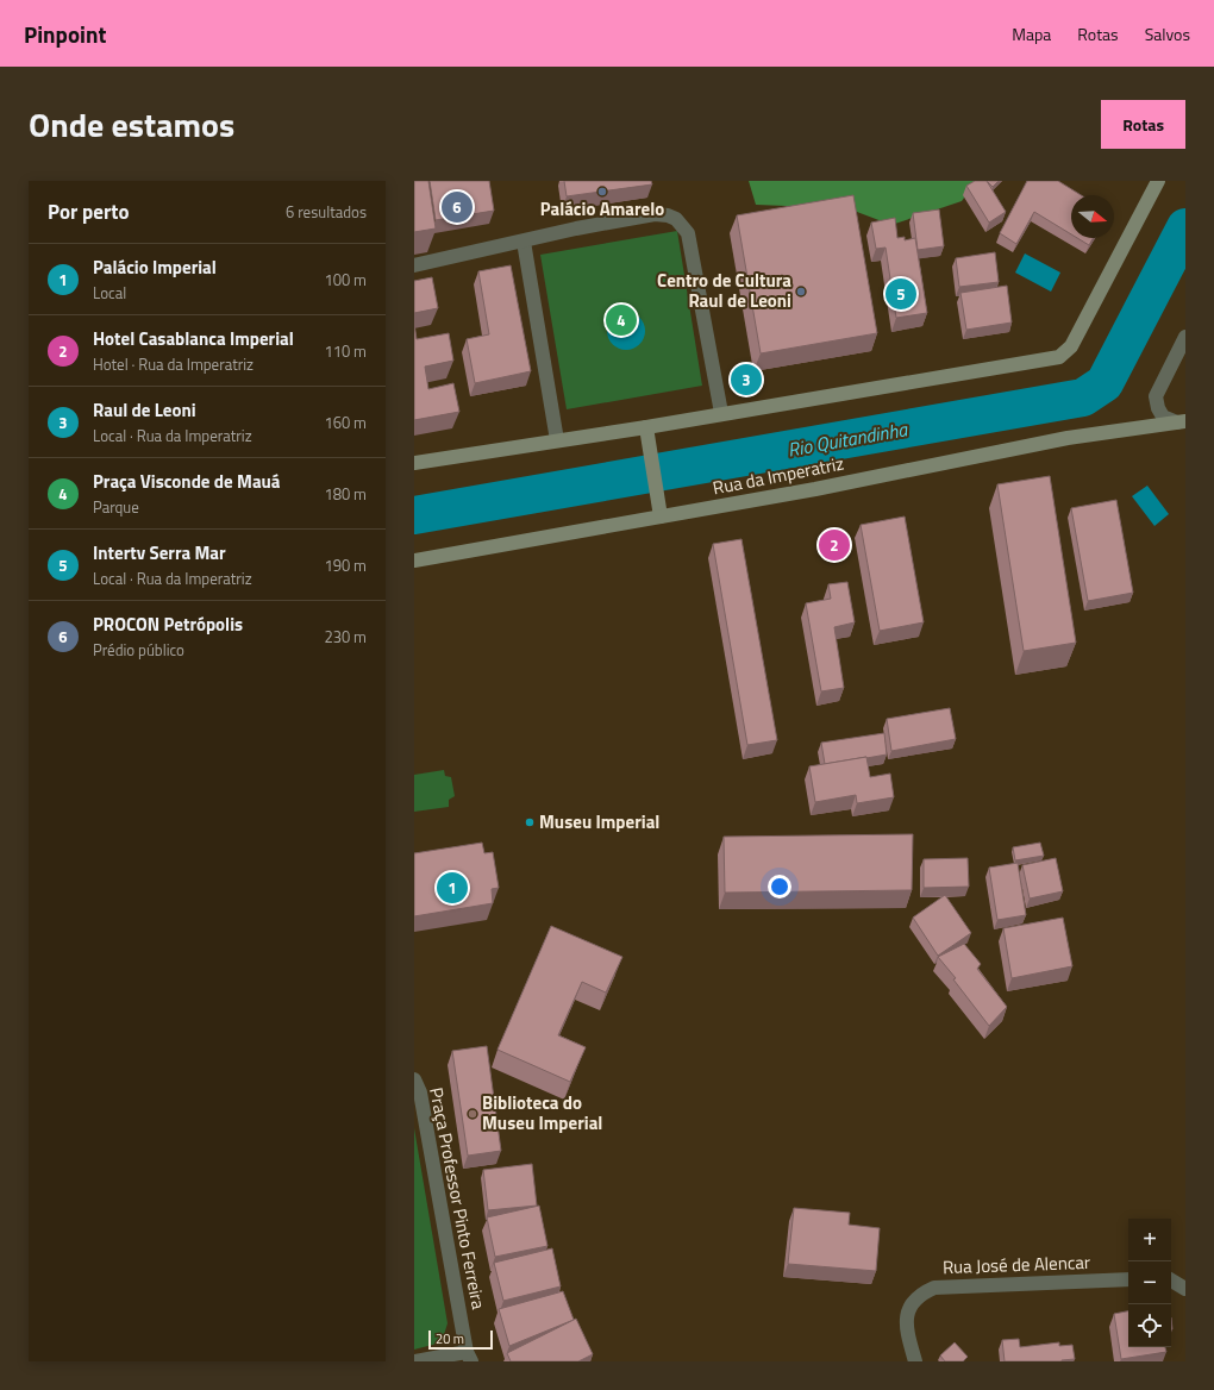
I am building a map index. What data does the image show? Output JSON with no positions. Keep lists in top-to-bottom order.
{
  "streets": {
    "main road": ["Rua da Imperatriz"],
    "street": ["Praça Professor Pinto Ferreira", "Rua José de Alencar"]
  },
  "water": ["Rio Quitandinha"],
  "places": [
    "Palácio Amarelo",
    "Centro de Cultura Raul de Leoni",
    "Museu Imperial",
    "Biblioteca do Museu Imperial"
  ],
  "scale_bar": "20 m",
  "north": "right",
  "page": {
    "header": "Pinpoint",
    "nav": ["Mapa", "Rotas", "Salvos"],
    "title": "Onde estamos",
    "buttons": "Rotas",
    "heading": ["Por perto", "6 resultados"],
    "pins": [
      "6",
      "5",
      "4",
      "3",
      "2",
      "1"
    ],
    "list": [
      {
        "mark": "1",
        "name": "Palácio Imperial",
        "note": "Local",
        "value": "100 m"
      },
      {
        "mark": "2",
        "name": "Hotel Casablanca Imperial",
        "note": "Hotel · Rua da Imperatriz",
        "value": "110 m"
      },
      {
        "mark": "3",
        "name": "Raul de Leoni",
        "note": "Local · Rua da Imperatriz",
        "value": "160 m"
      },
      {
        "mark": "4",
        "name": "Praça Visconde de Mauá",
        "note": "Parque",
        "value": "180 m"
      },
      {
        "mark": "5",
        "name": "Intertv Serra Mar",
        "note": "Local · Rua da Imperatriz",
        "value": "190 m"
      },
      {
        "mark": "6",
        "name": "PROCON Petrópolis",
        "note": "Prédio público",
        "value": "230 m"
      }
    ],
    "map_buttons": ["+", "−"],
    "scale": "20 m"
  }
}
